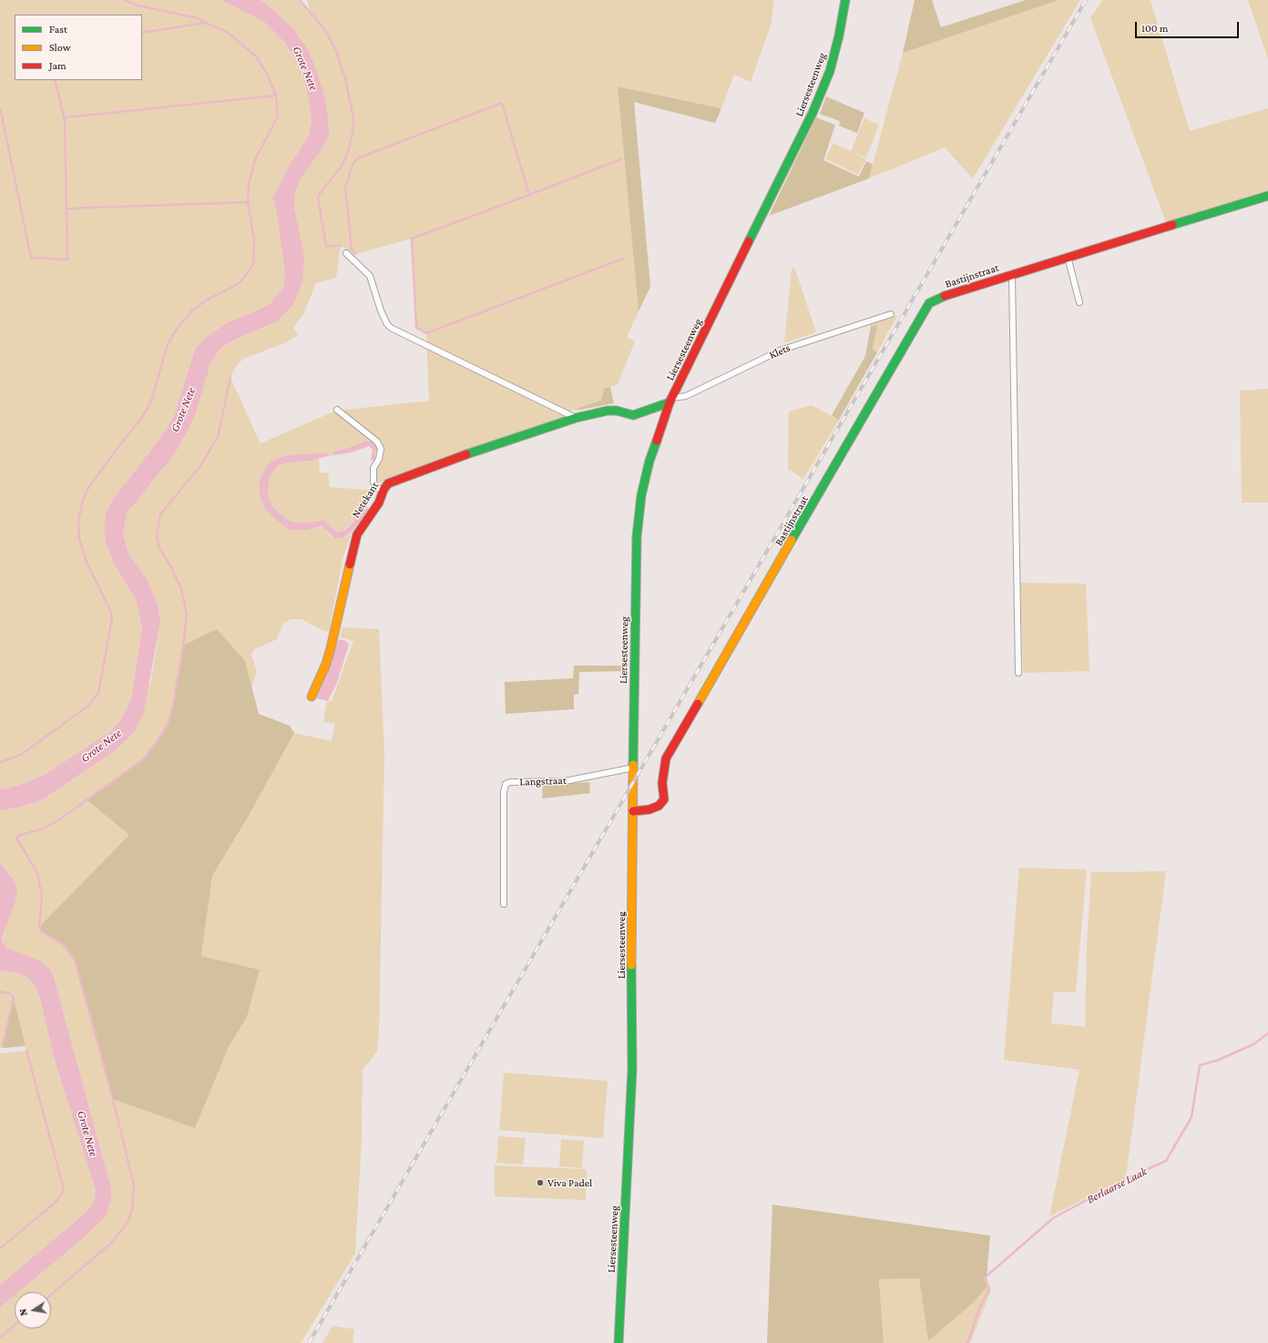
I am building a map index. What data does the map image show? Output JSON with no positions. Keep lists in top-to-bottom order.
{
  "streets": {
    "street": [
      "Liersesteenweg",
      "Bastijnstraat",
      "Klets",
      "Netekant",
      "Langstraat"
    ]
  },
  "crossings": [
    ["Liersesteenweg", "Bastijnstraat"],
    ["Liersesteenweg", "Klets"],
    ["Liersesteenweg", "Netekant"],
    ["Liersesteenweg", "Langstraat"],
    ["Klets", "Netekant"]
  ],
  "water": ["Grote Nete", "Berlaarse Laak"],
  "places": ["Viva Padel"],
  "legend": ["Fast", "Slow", "Jam"],
  "scale_bar": "100 m",
  "north": "left"
}
